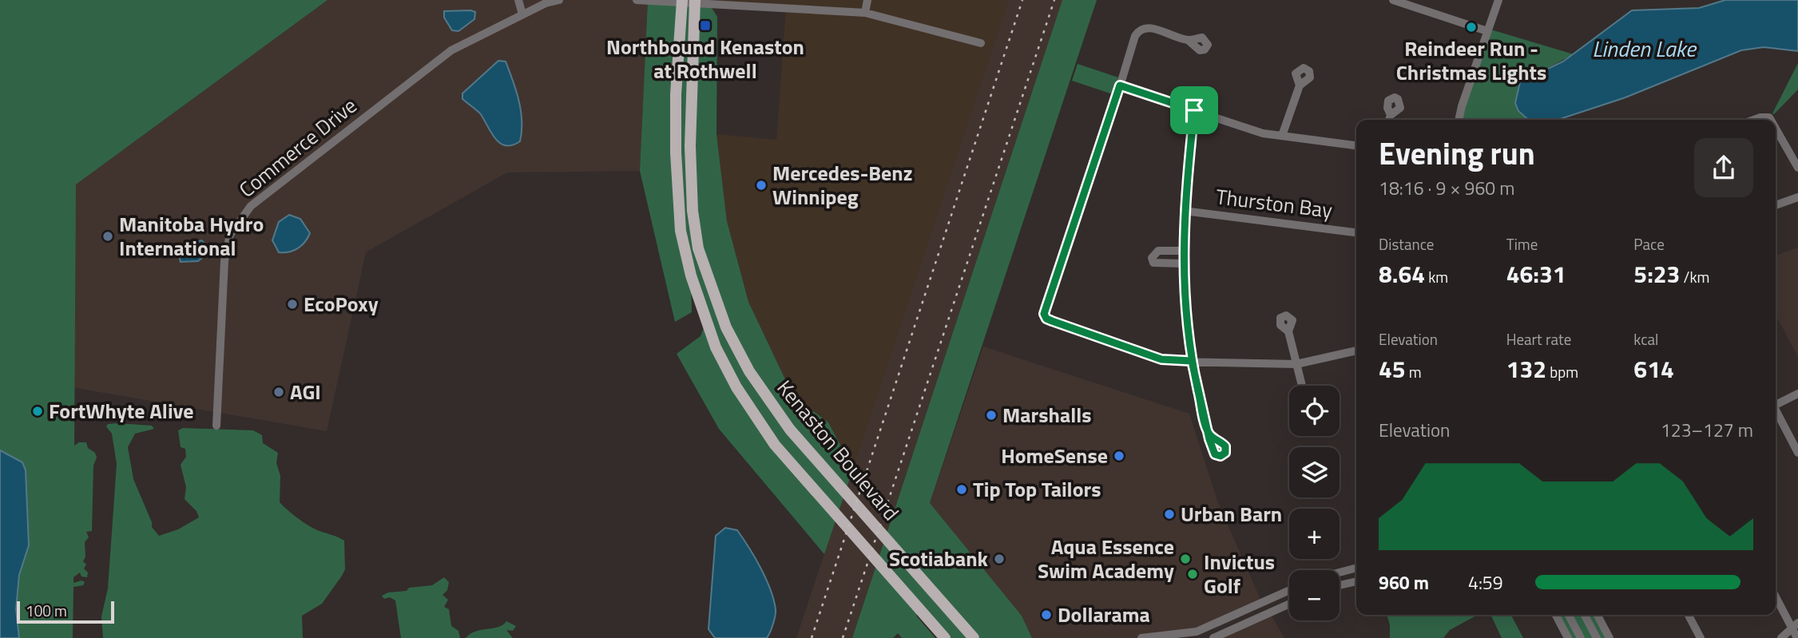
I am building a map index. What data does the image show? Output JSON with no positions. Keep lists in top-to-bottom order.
{
  "streets": {
    "main road": ["Kenaston Boulevard"],
    "street": ["Commerce Drive", "Thurston Bay"]
  },
  "water": ["Linden Lake"],
  "places": {
    "transit": ["Northbound Kenaston at Rothwell"],
    "other": [
      "Reindeer Run - Christmas Lights",
      "Mercedes-Benz Winnipeg",
      "Manitoba Hydro International",
      "EcoPoxy",
      "AGI",
      "FortWhyte Alive",
      "Marshalls",
      "HomeSense",
      "Tip Top Tailors",
      "Urban Barn",
      "Scotiabank",
      "Aqua Essence Swim Academy",
      "Invictus Golf",
      "Dollarama"
    ]
  },
  "scale_bar": "100 m",
  "page": {
    "heading": ["Evening run", "18:16 · 9 × 960 m"],
    "stats": [
      ["Distance", "8.64 km"],
      ["Time", "46:31"],
      ["Pace", "5:23 /km"],
      ["Elevation", "45 m"],
      ["Heart rate", "132 bpm"],
      ["kcal", "614"]
    ],
    "map_buttons": ["+", "−"],
    "chart": ["Elevation", "123–127 m"],
    "list": [
      {
        "name": "960 m",
        "note": "4:59"
      }
    ],
    "scale": "100 m"
  }
}
